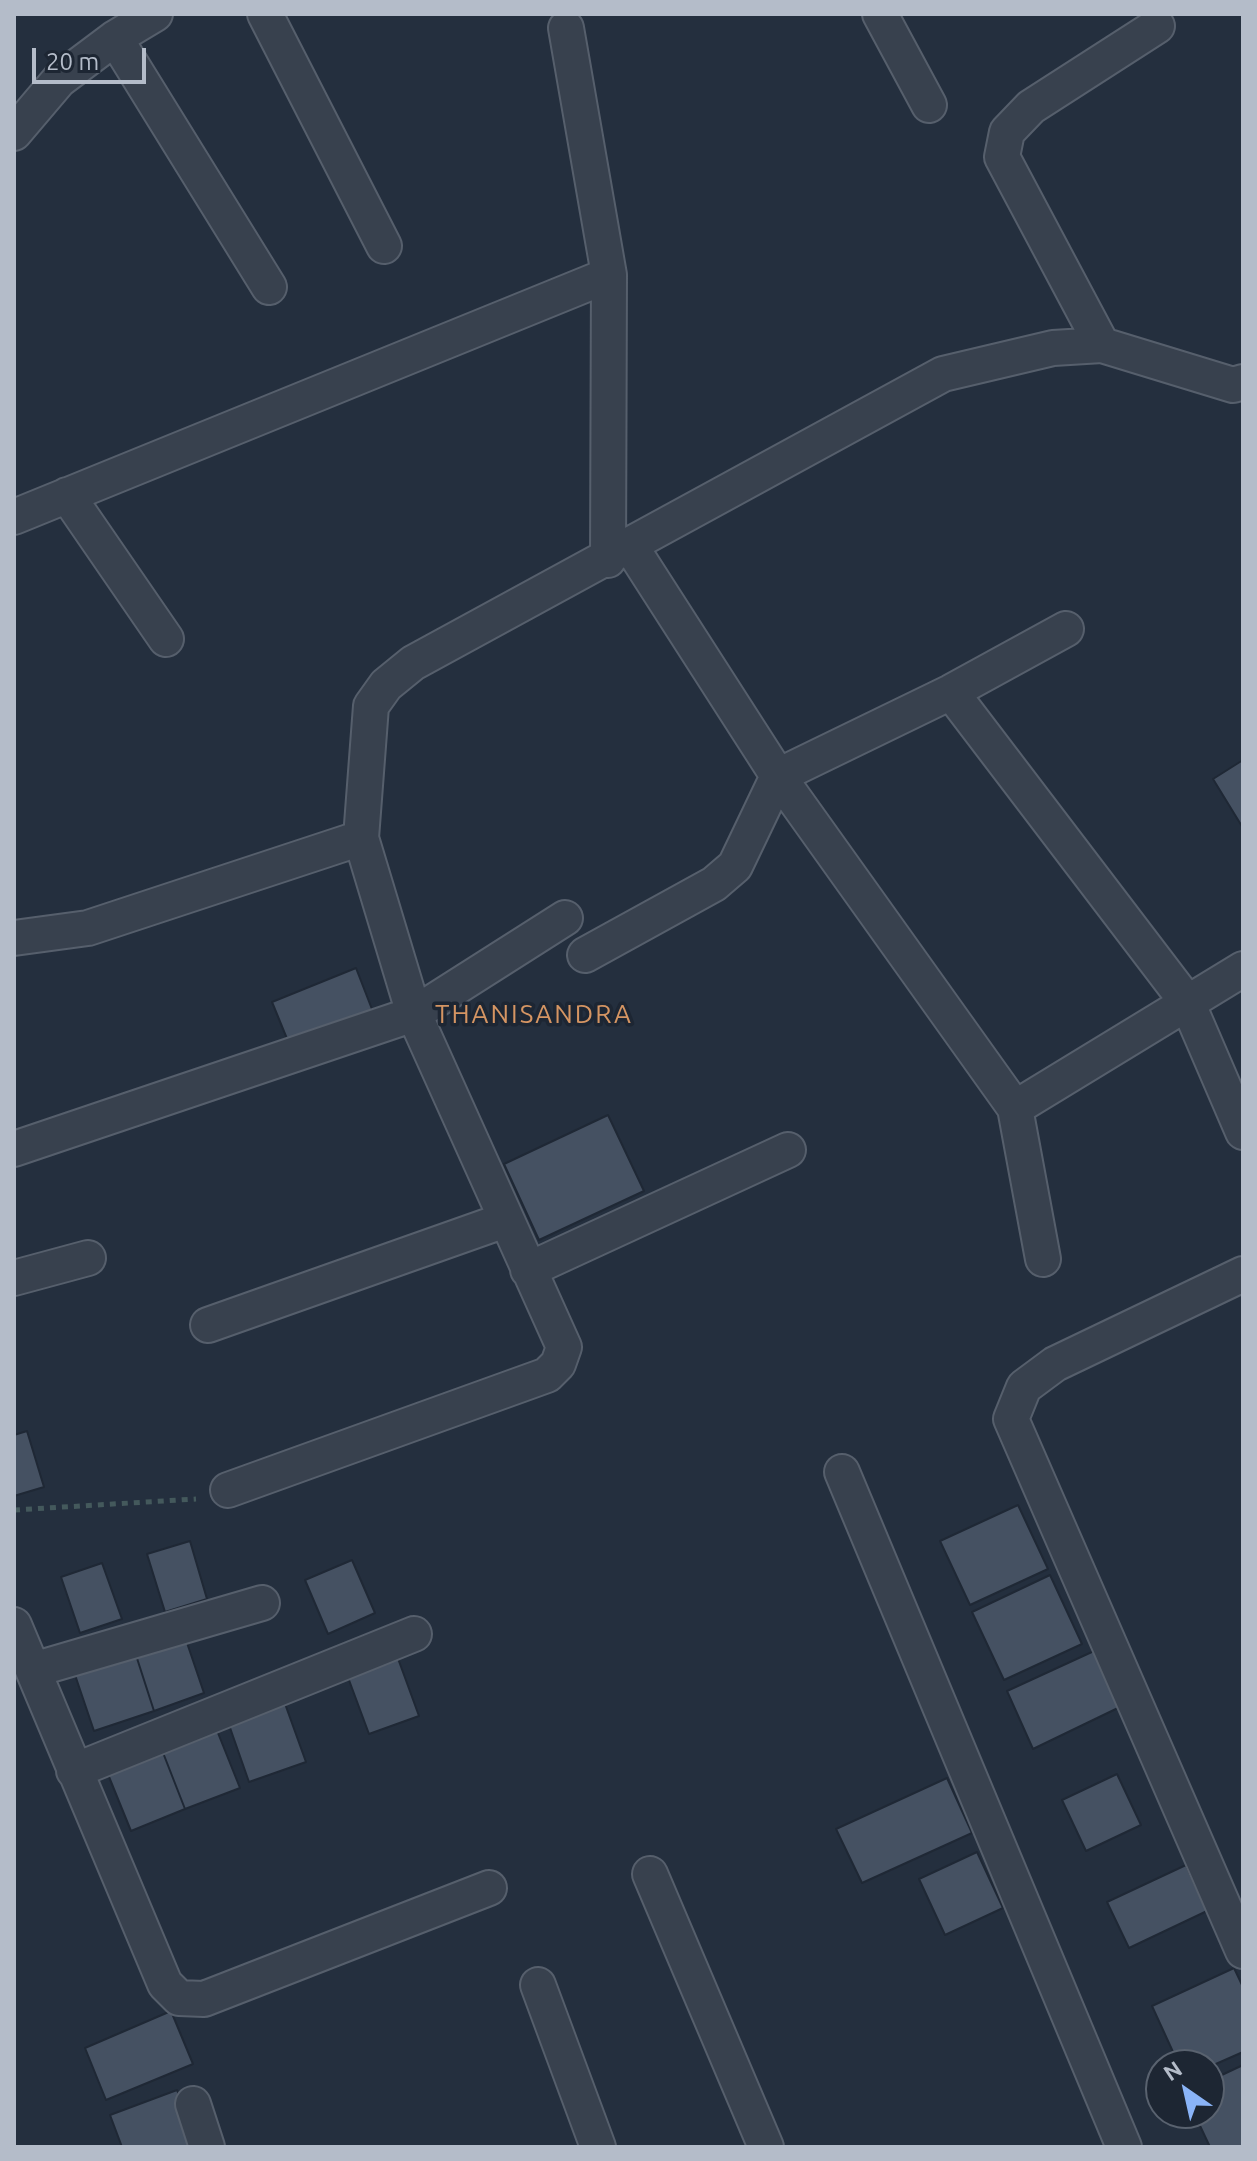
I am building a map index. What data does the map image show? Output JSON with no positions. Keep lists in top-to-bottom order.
{
  "districts": ["THANISANDRA"],
  "scale_bar": "20 m",
  "north": "top left"
}
